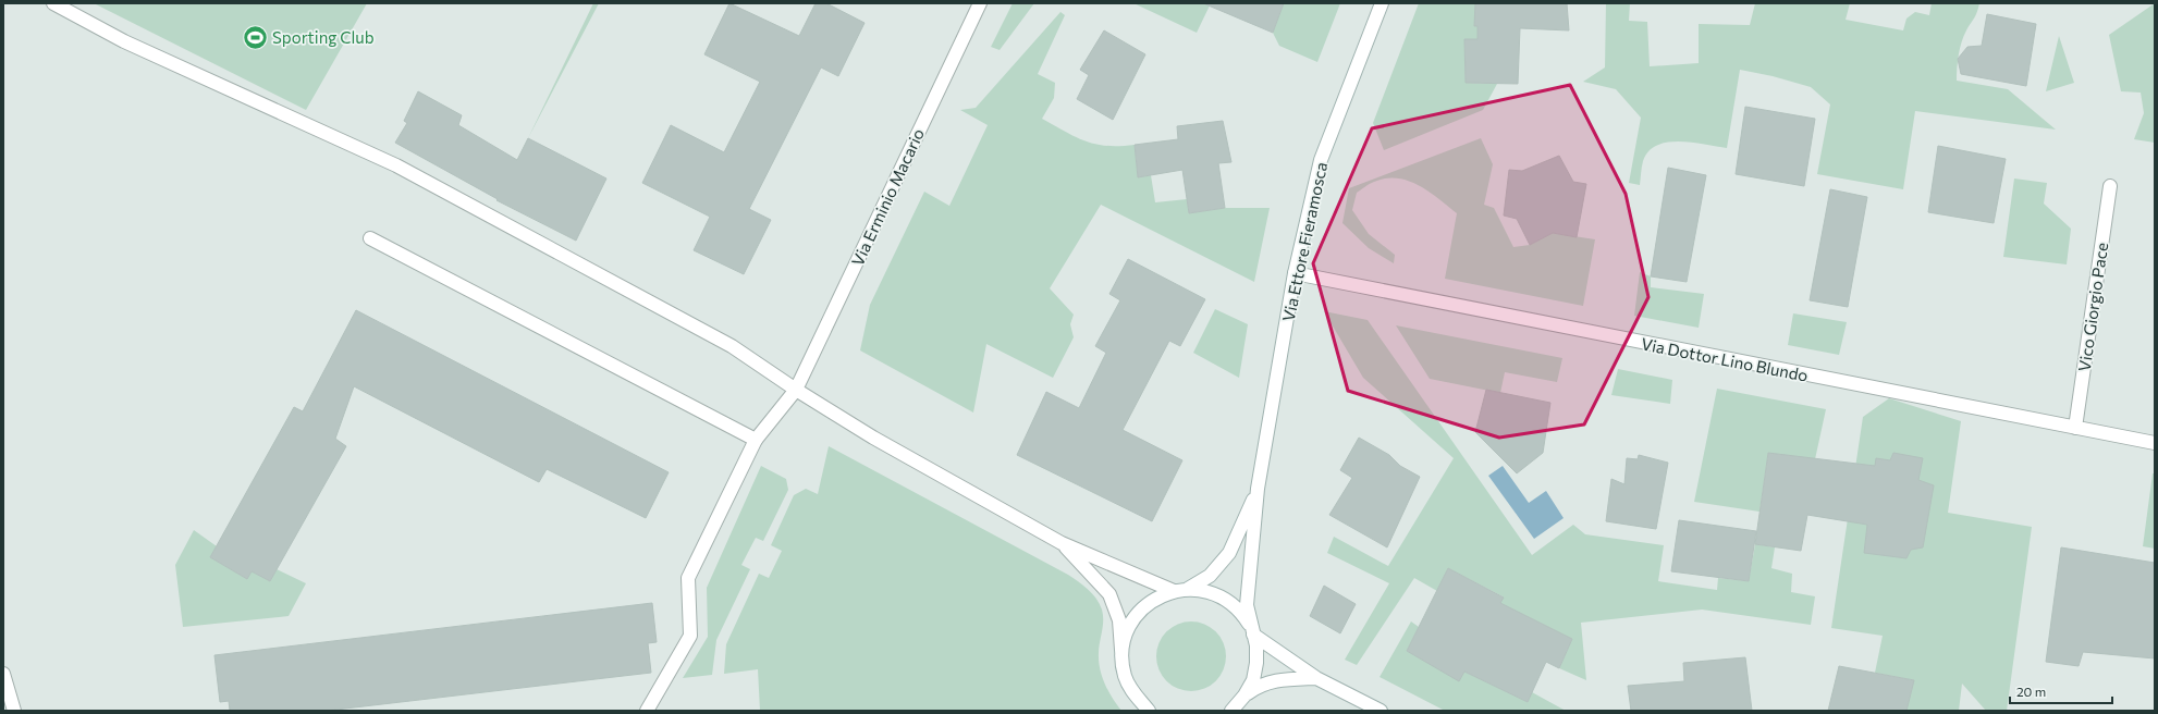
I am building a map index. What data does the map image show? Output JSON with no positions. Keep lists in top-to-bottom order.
{
  "streets": {
    "street": [
      "Via Erminio Macario",
      "Via Ettore Fieramosca",
      "Vico Giorgio Pace",
      "Via Dottor Lino Blundo"
    ]
  },
  "crossings": [
    ["Via Ettore Fieramosca", "Via Dottor Lino Blundo"],
    ["Vico Giorgio Pace", "Via Dottor Lino Blundo"]
  ],
  "places": {
    "sports": ["Sporting Club"]
  },
  "scale_bar": "20 m"
}
